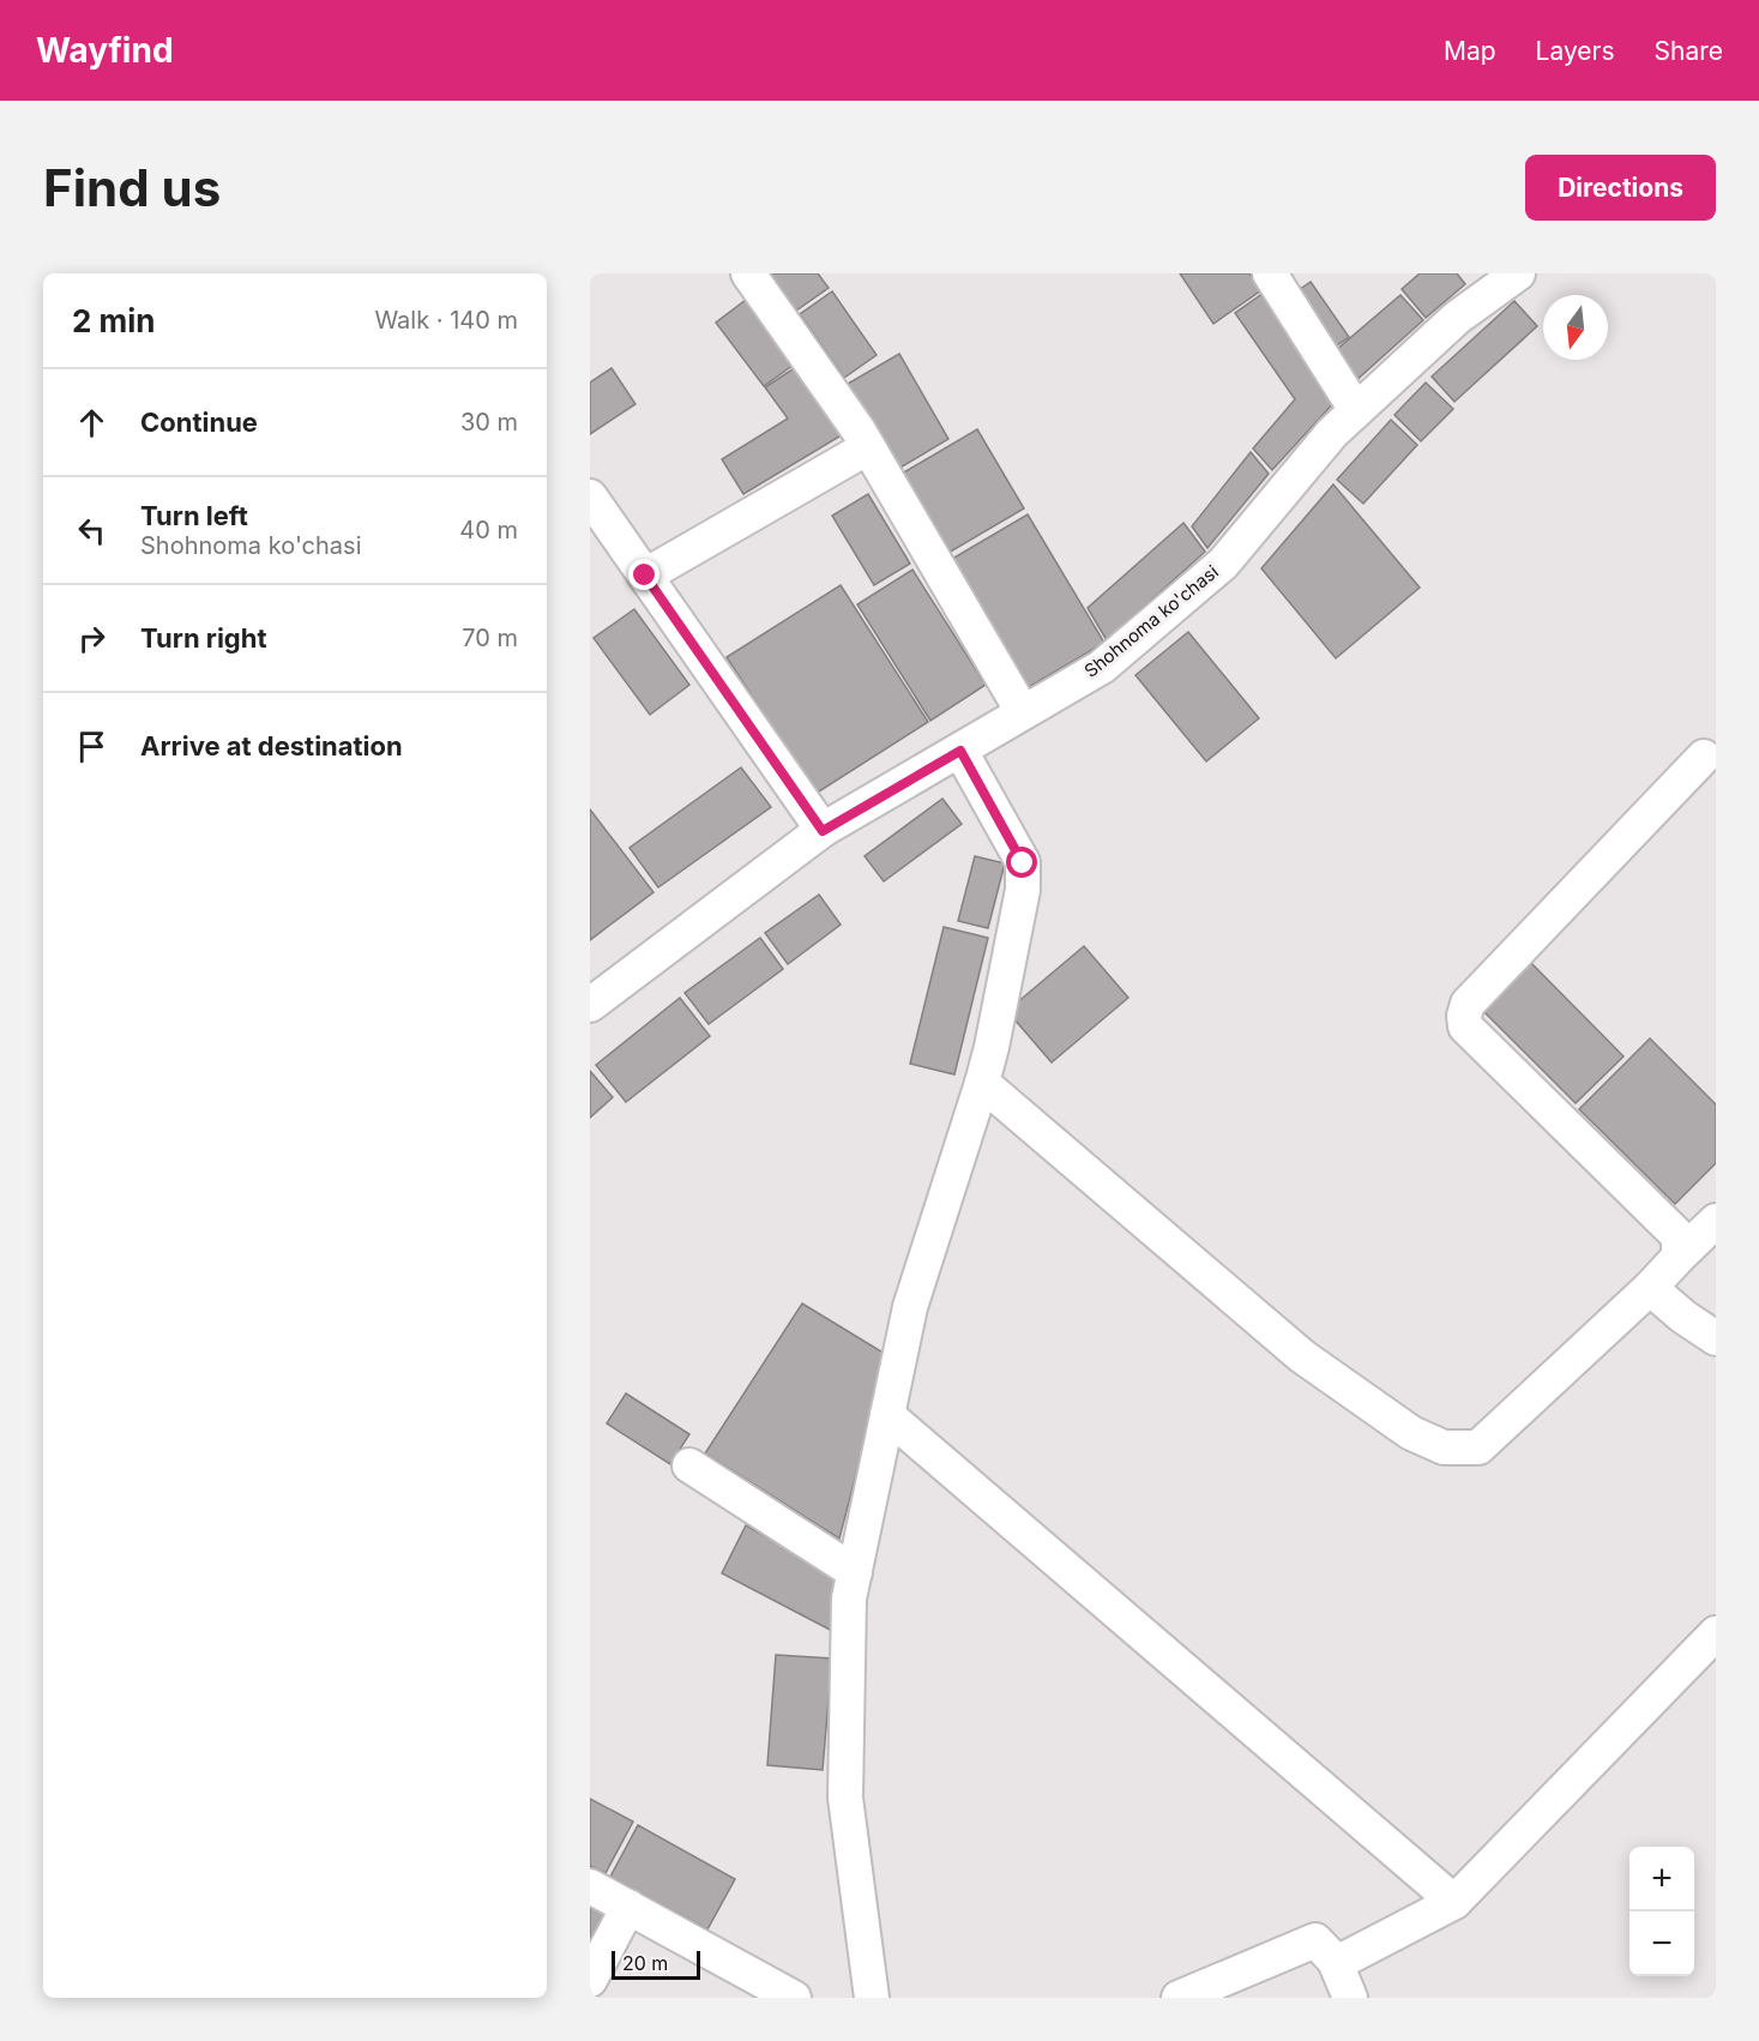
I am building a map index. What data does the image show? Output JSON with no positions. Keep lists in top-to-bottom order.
{
  "streets": {
    "street": ["Shohnoma ko'chasi"]
  },
  "scale_bar": "20 m",
  "north": "bottom",
  "page": {
    "header": "Wayfind",
    "nav": ["Map", "Layers", "Share"],
    "buttons": "Directions",
    "title": "Find us",
    "heading": ["2 min", "Walk · 140 m"],
    "list": [
      ["Continue", "30 m"],
      ["Turn left", "Shohnoma ko'chasi", "40 m"],
      ["Turn right", "70 m"],
      "Arrive at destination"
    ],
    "map_buttons": ["+", "−"],
    "scale": "20 m"
  }
}
